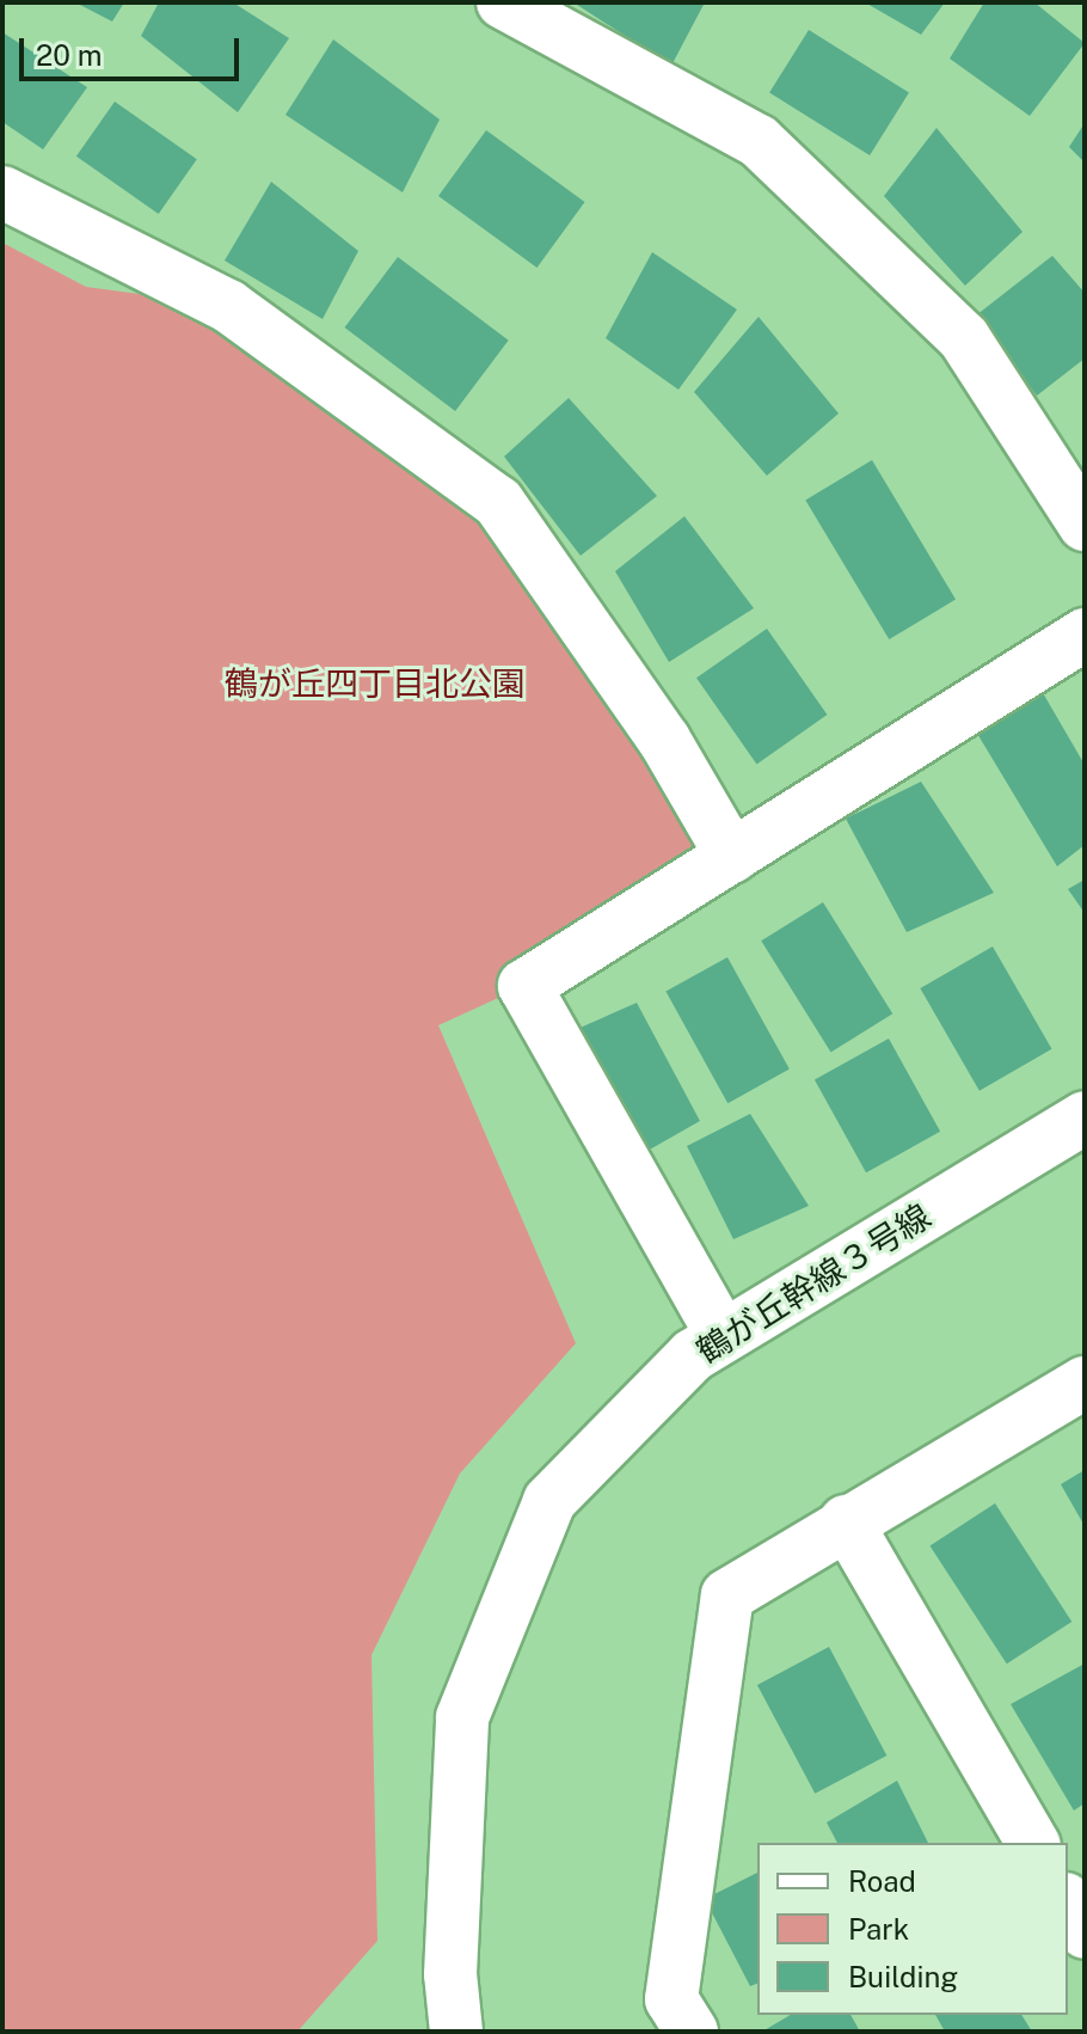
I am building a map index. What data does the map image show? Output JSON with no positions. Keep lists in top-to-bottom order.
{
  "streets": {
    "street": ["鶴が丘幹線３号線"]
  },
  "parks": ["鶴が丘四丁目北公園"],
  "legend": ["Road", "Park", "Building"],
  "scale_bar": "20 m"
}
